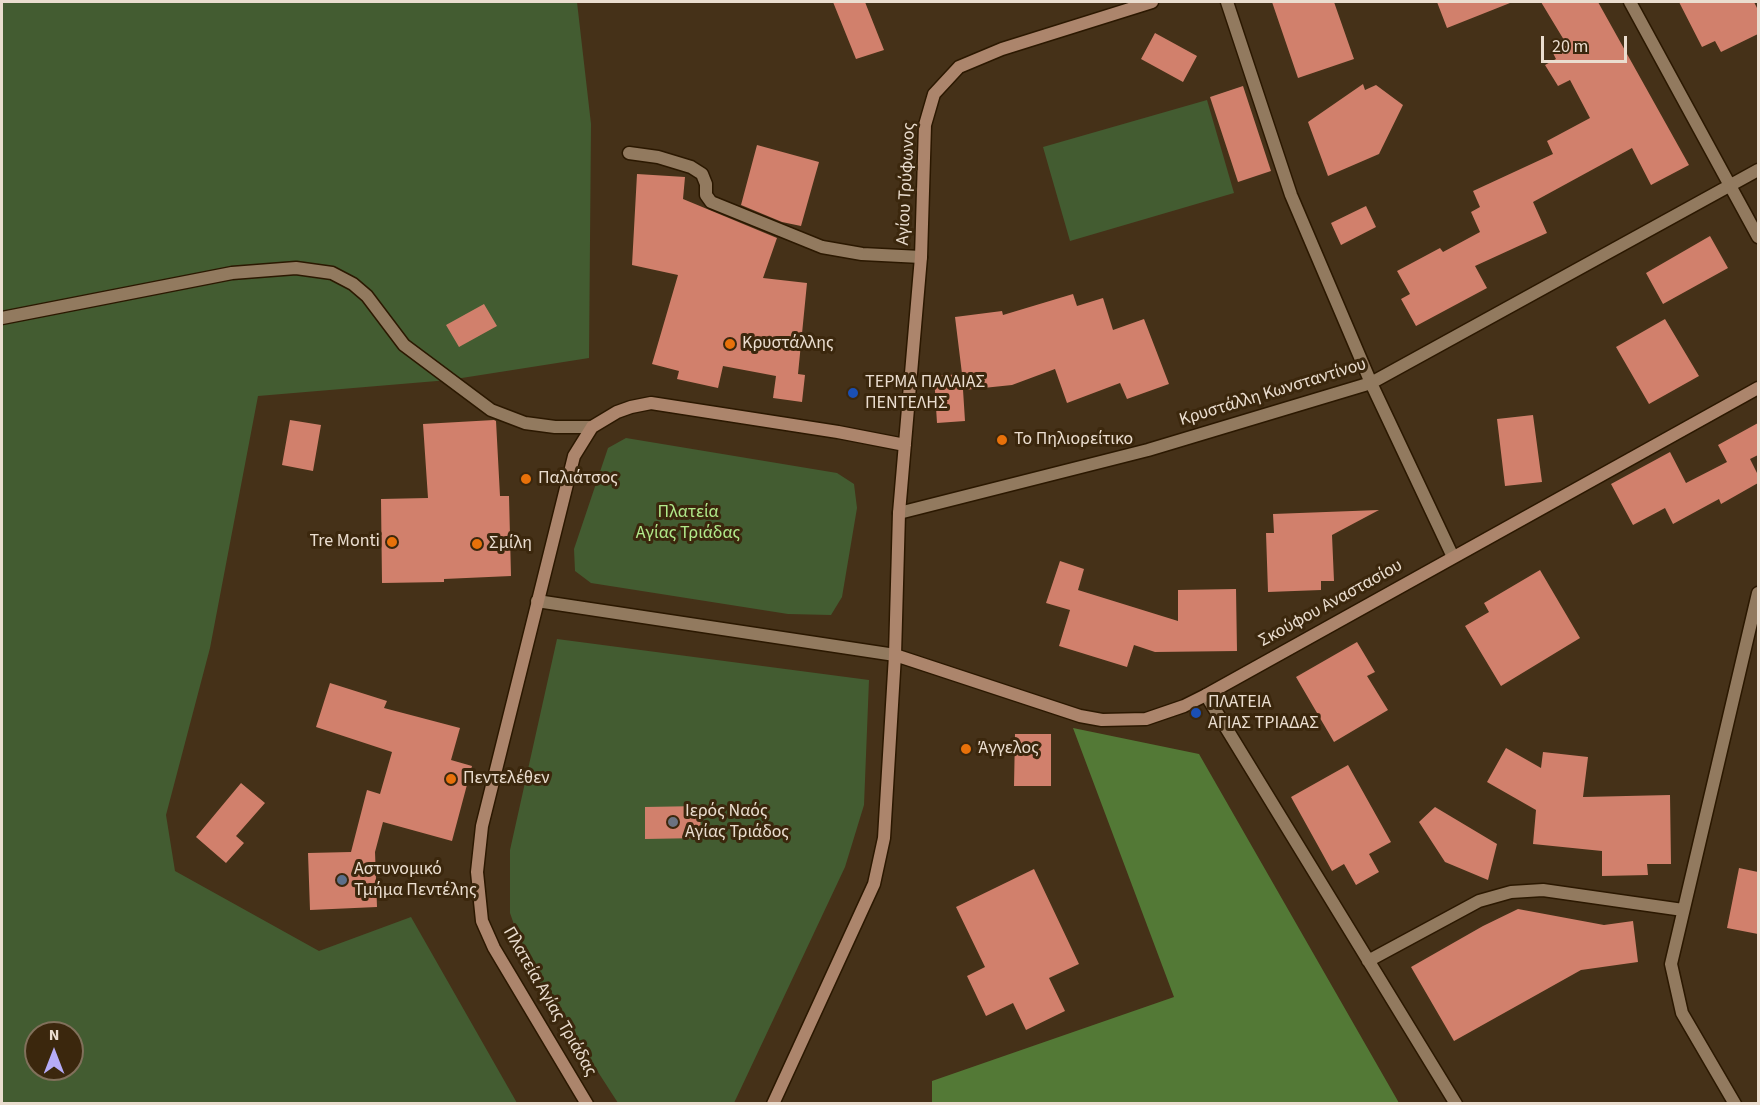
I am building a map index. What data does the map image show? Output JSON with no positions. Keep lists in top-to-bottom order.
{
  "streets": {
    "main road": ["Αγίου Τρύφωνος", "Σκούφου Αναστασίου", "Πλατεία Αγίας Τριάδας"],
    "street": ["Κρυστάλλη Κωνσταντίνου"]
  },
  "parks": ["Πλατεία Αγίας Τριάδας"],
  "places": [
    "Κρυστάλλης",
    "ΤΕΡΜΑ ΠΑΛΑΙΑΣ ΠΕΝΤΕΛΗΣ",
    "Το Πηλιορείτικο",
    "Παλιάτσος",
    "Tre Monti",
    "Σμίλη",
    "ΠΛΑΤΕΙΑ ΑΓΙΑΣ ΤΡΙΑΔΑΣ",
    "Άγγελος",
    "Πεντελέθεν",
    "Ιερός Ναός Αγίας Τριάδος",
    "Αστυνομικό Τμήμα Πεντέλης"
  ],
  "scale_bar": "20 m",
  "north": "top"
}
